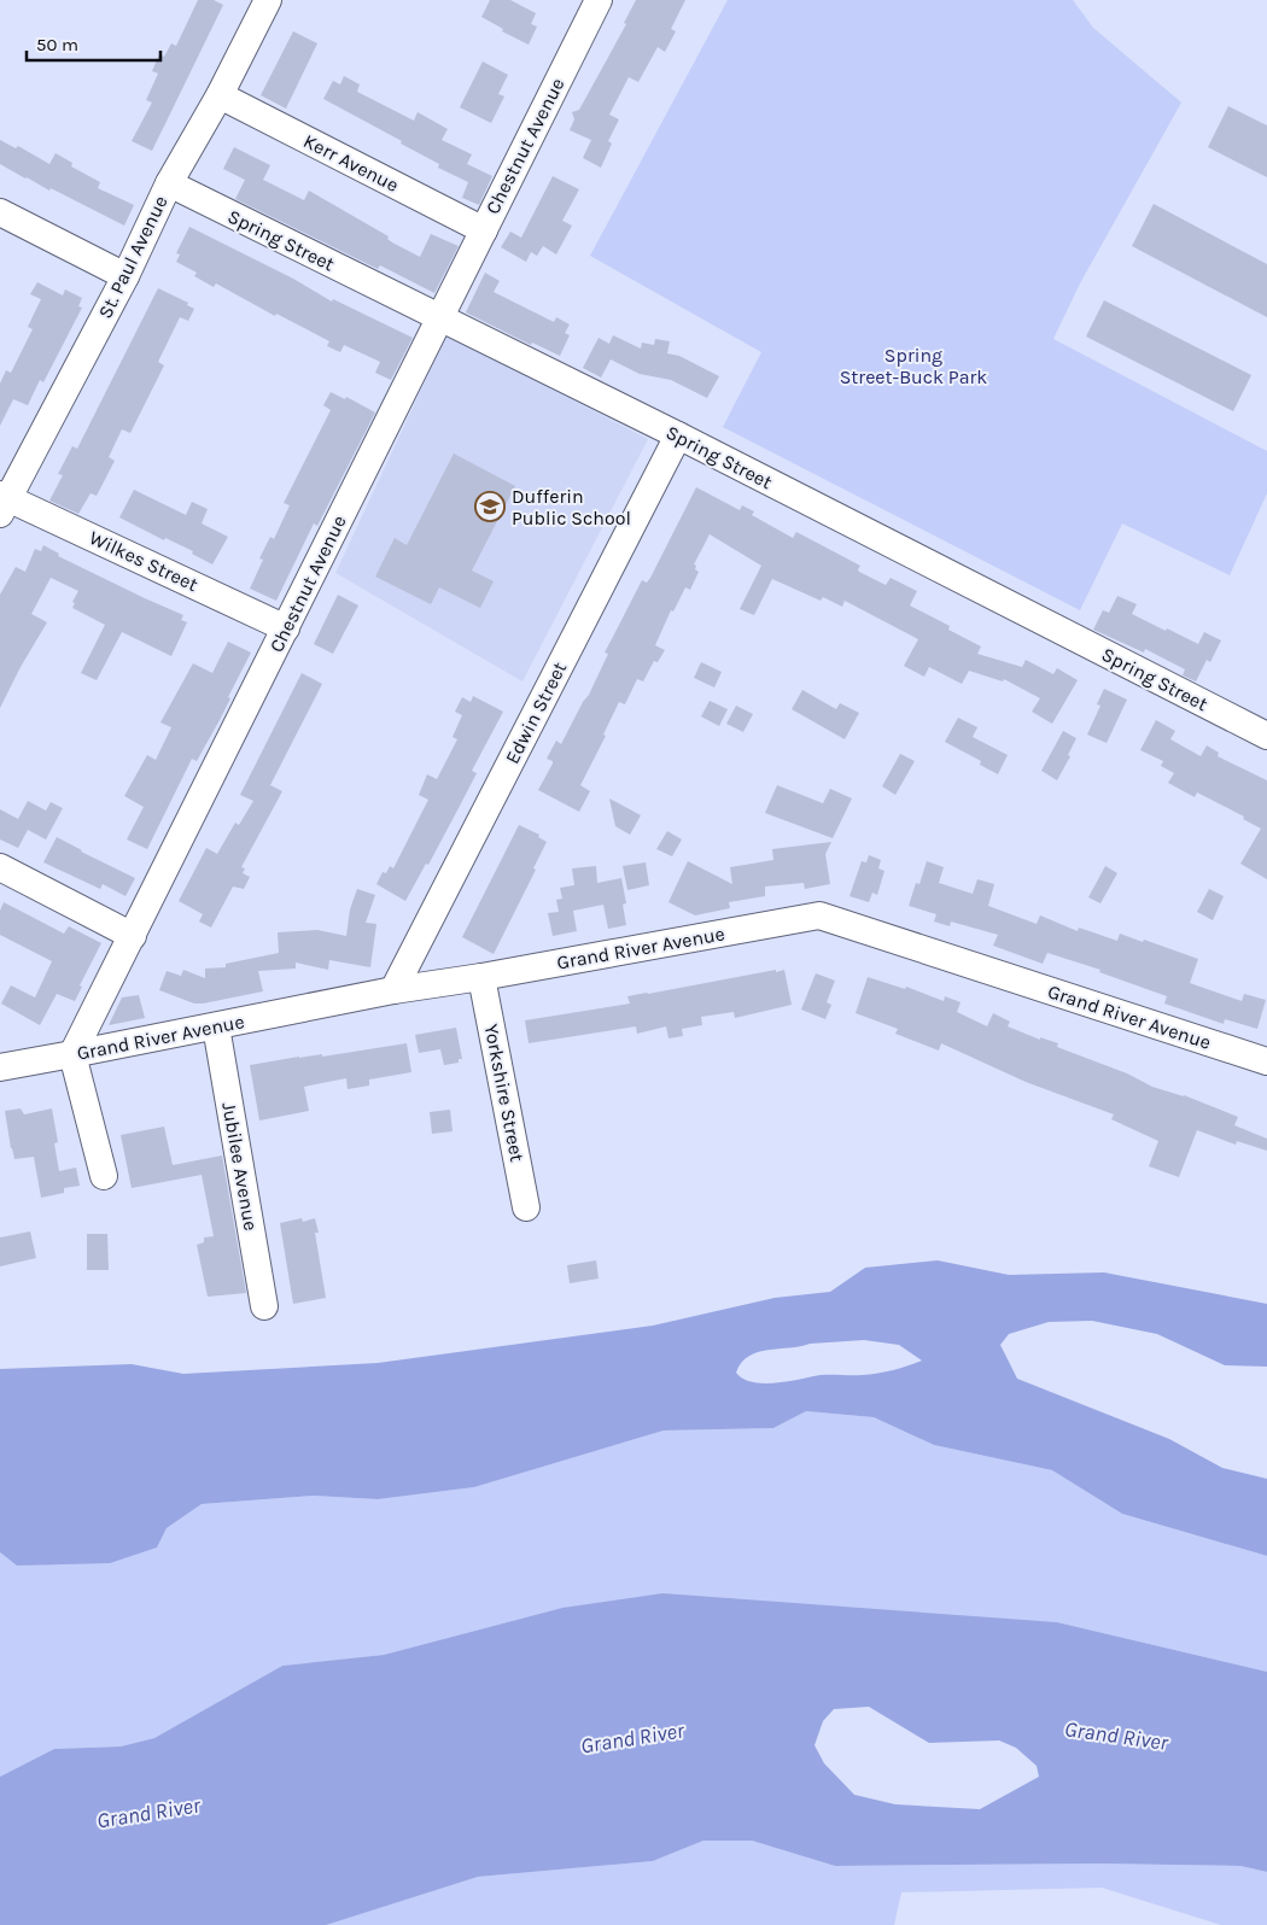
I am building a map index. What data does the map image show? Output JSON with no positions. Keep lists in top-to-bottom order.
{
  "streets": {
    "street": [
      "Chestnut Avenue",
      "Kerr Avenue",
      "Spring Street",
      "St. Paul Avenue",
      "Wilkes Street",
      "Edwin Street",
      "Grand River Avenue",
      "Yorkshire Street",
      "Jubilee Avenue"
    ]
  },
  "crossings": [
    ["Chestnut Avenue", "Kerr Avenue"],
    ["Chestnut Avenue", "Spring Street"],
    ["Chestnut Avenue", "Wilkes Street"],
    ["Chestnut Avenue", "Grand River Avenue"],
    ["Kerr Avenue", "St. Paul Avenue"],
    ["Spring Street", "St. Paul Avenue"],
    ["Spring Street", "Edwin Street"],
    ["St. Paul Avenue", "Wilkes Street"],
    ["Edwin Street", "Grand River Avenue"],
    ["Grand River Avenue", "Yorkshire Street"],
    ["Grand River Avenue", "Jubilee Avenue"]
  ],
  "water": ["Grand River"],
  "parks": ["Spring Street-Buck Park"],
  "places": {
    "school or university": ["Dufferin Public School"]
  },
  "scale_bar": "50 m"
}
